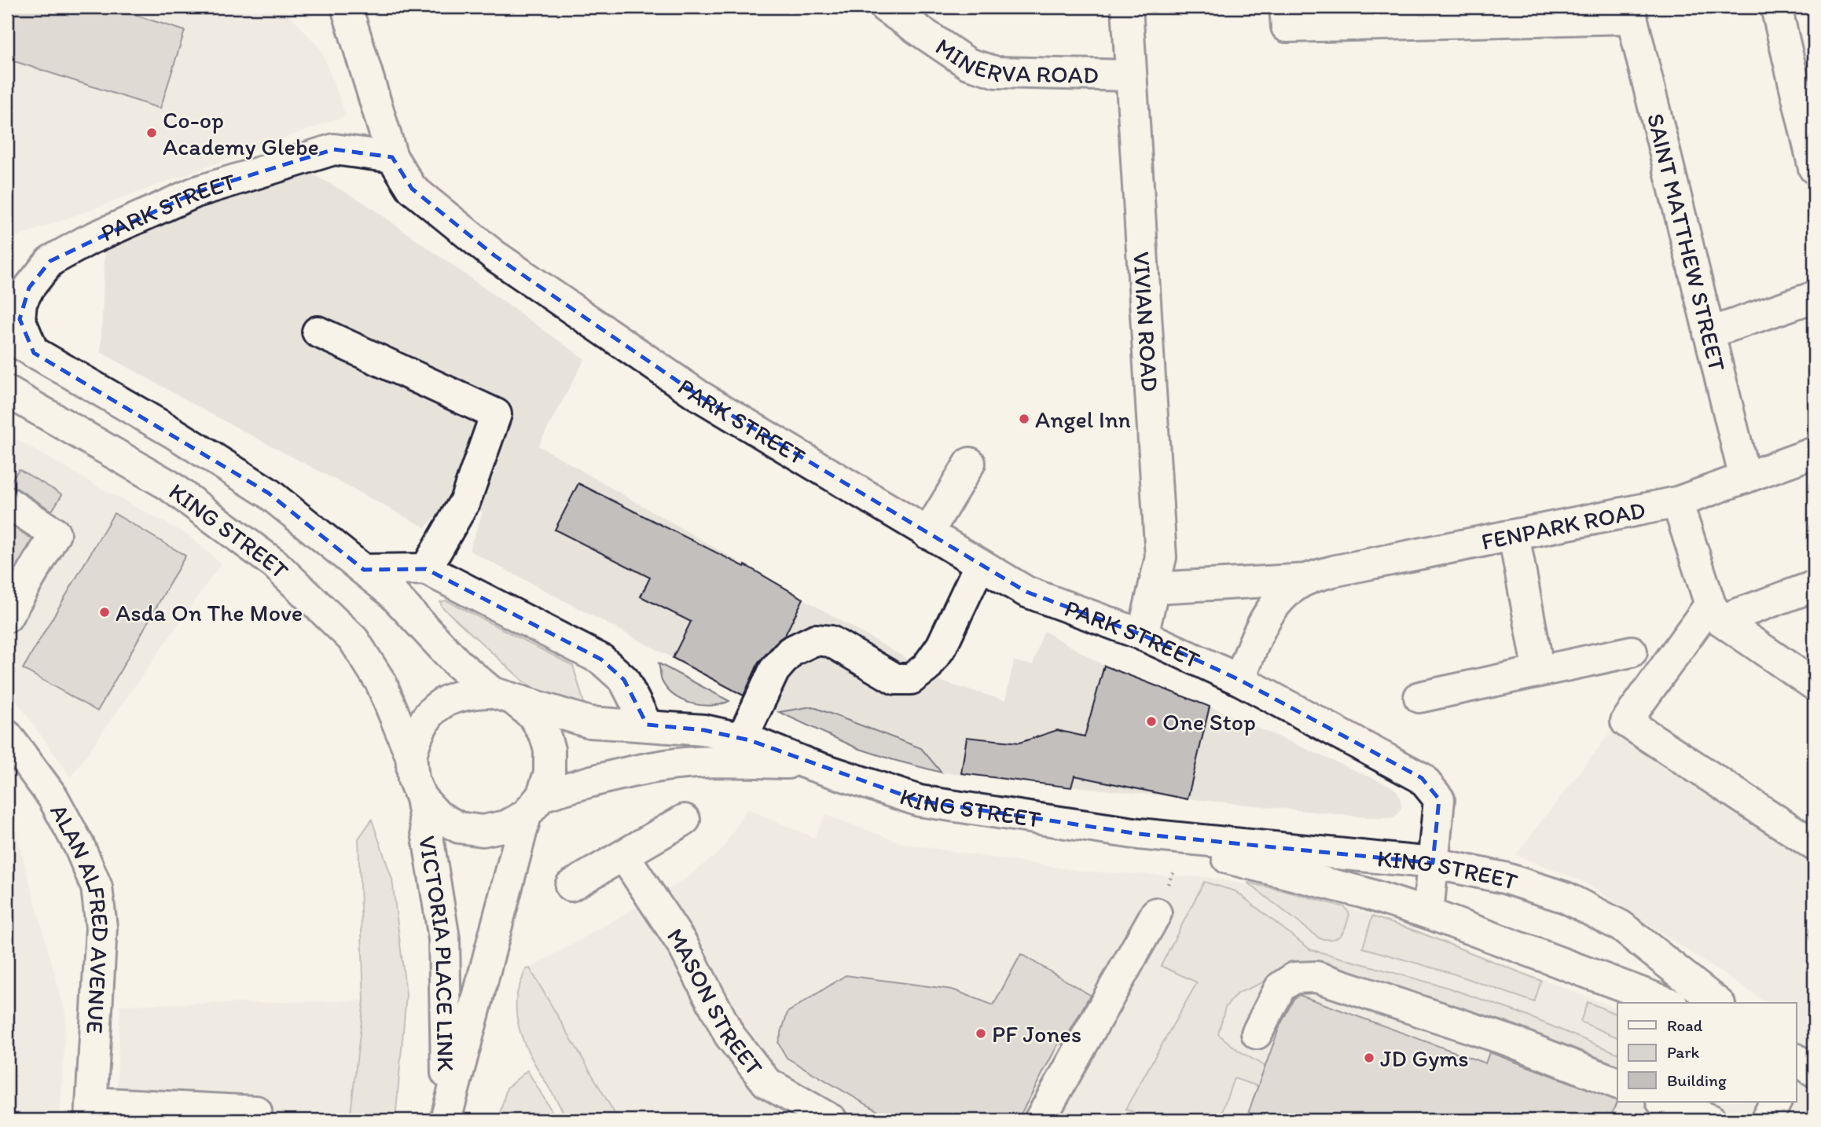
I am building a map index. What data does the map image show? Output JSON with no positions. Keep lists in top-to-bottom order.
{
  "streets": {
    "street": [
      "MINERVA ROAD",
      "PARK STREET",
      "SAINT MATTHEW STREET",
      "VIVIAN ROAD",
      "FENPARK ROAD",
      "KING STREET",
      "ALAN ALFRED AVENUE",
      "VICTORIA PLACE LINK",
      "MASON STREET"
    ]
  },
  "crossings": [
    ["MINERVA ROAD", "VIVIAN ROAD"],
    ["PARK STREET", "VIVIAN ROAD"],
    ["PARK STREET", "FENPARK ROAD"],
    ["PARK STREET", "KING STREET"],
    ["SAINT MATTHEW STREET", "FENPARK ROAD"],
    ["VIVIAN ROAD", "FENPARK ROAD"],
    ["KING STREET", "VICTORIA PLACE LINK"]
  ],
  "places": [
    "Co-op Academy Glebe",
    "Angel Inn",
    "Asda On The Move",
    "One Stop",
    "PF Jones",
    "JD Gyms"
  ],
  "legend": ["Road", "Park", "Building"]
}
